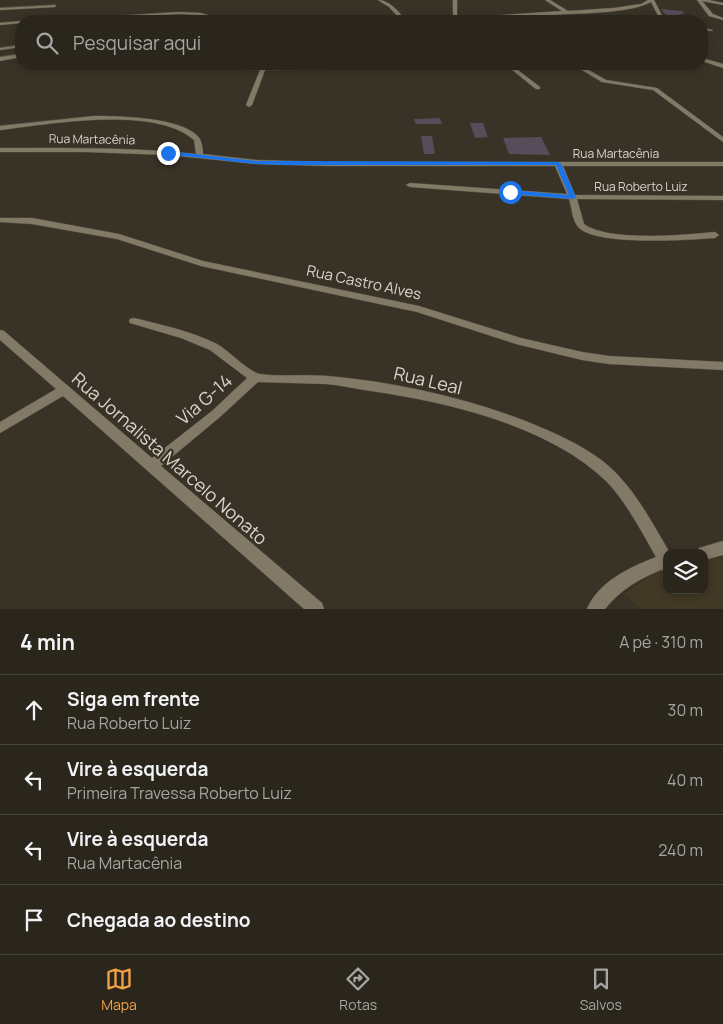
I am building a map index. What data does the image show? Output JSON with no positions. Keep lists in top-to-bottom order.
{
  "streets": {
    "street": [
      "Rua Martacênia",
      "Rua Roberto Luiz",
      "Rua Castro Alves",
      "Rua Leal",
      "Via G-14",
      "Rua Jornalista Marcelo Nonato"
    ]
  },
  "crossings": [
    ["Rua Leal", "Via G-14"],
    ["Via G-14", "Rua Jornalista Marcelo Nonato"]
  ],
  "page": {
    "search": "Pesquisar aqui",
    "heading": ["4 min", "A pé · 310 m"],
    "list": [
      ["Siga em frente", "Rua Roberto Luiz", "30 m"],
      ["Vire à esquerda", "Primeira Travessa Roberto Luiz", "40 m"],
      ["Vire à esquerda", "Rua Martacênia", "240 m"],
      "Chegada ao destino"
    ],
    "nav": ["Mapa", "Rotas", "Salvos"]
  }
}
